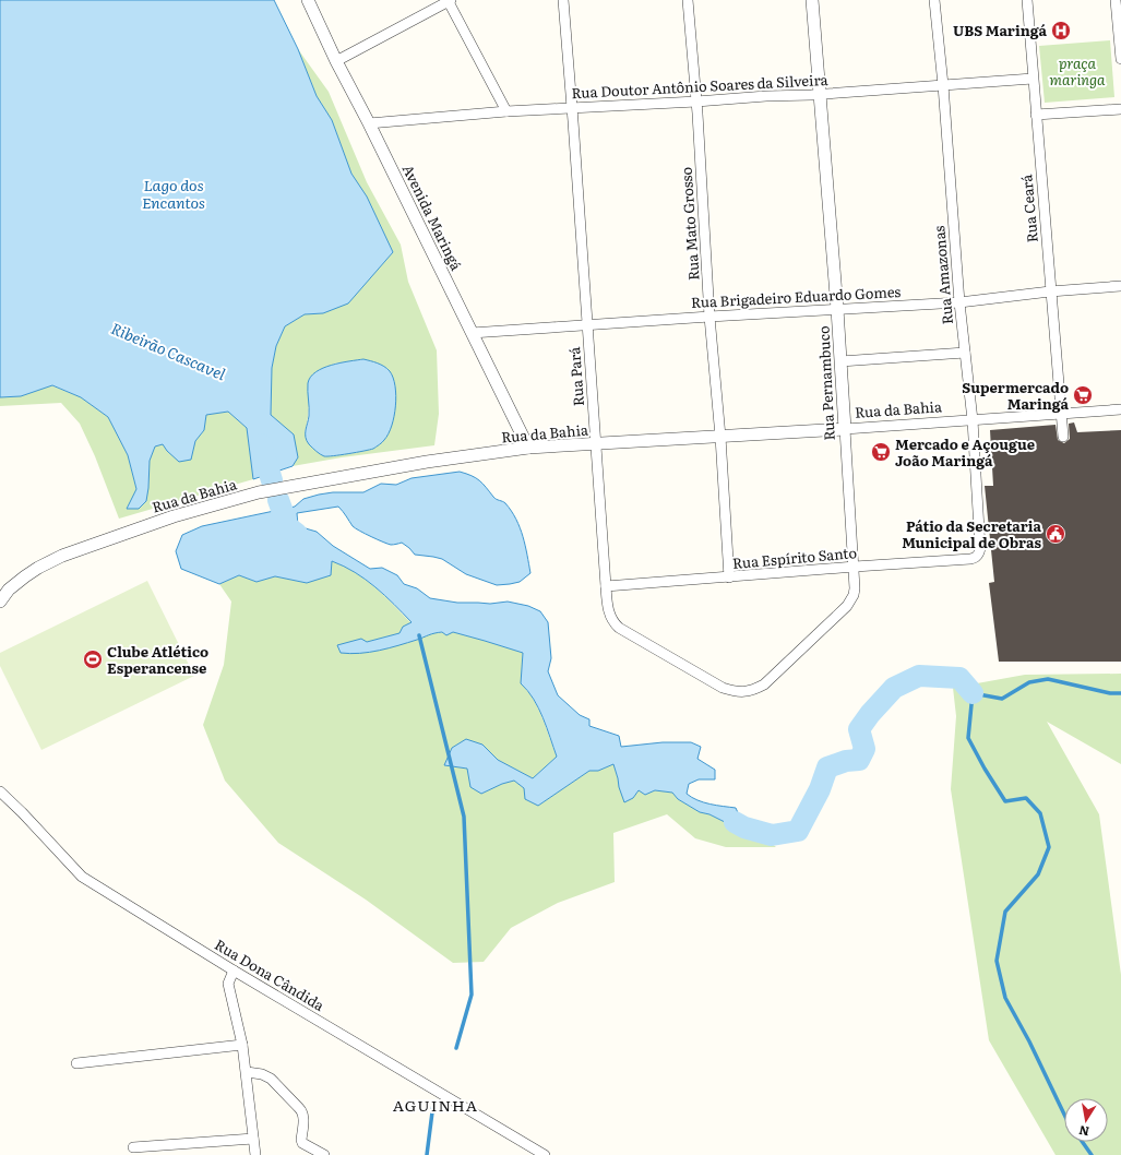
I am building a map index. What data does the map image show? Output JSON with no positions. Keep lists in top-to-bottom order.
{
  "streets": {
    "street": [
      "Rua Doutor Antônio Soares da Silveira",
      "Rua Ceará",
      "Avenida Maringá",
      "Rua Mato Grosso",
      "Rua Amazonas",
      "Rua Brigadeiro Eduardo Gomes",
      "Rua Pará",
      "Rua Pernambuco",
      "Rua da Bahia",
      "Rua Espírito Santo",
      "Rua Dona Cândida"
    ]
  },
  "crossings": [
    ["Rua Doutor Antônio Soares da Silveira", "Rua Ceará"],
    ["Rua Doutor Antônio Soares da Silveira", "Avenida Maringá"],
    ["Rua Doutor Antônio Soares da Silveira", "Rua Mato Grosso"],
    ["Rua Doutor Antônio Soares da Silveira", "Rua Amazonas"],
    ["Rua Doutor Antônio Soares da Silveira", "Rua Pará"],
    ["Rua Doutor Antônio Soares da Silveira", "Rua Pernambuco"],
    ["Rua Ceará", "Rua Brigadeiro Eduardo Gomes"],
    ["Rua Ceará", "Rua da Bahia"],
    ["Avenida Maringá", "Rua Brigadeiro Eduardo Gomes"],
    ["Avenida Maringá", "Rua da Bahia"],
    ["Rua Mato Grosso", "Rua Brigadeiro Eduardo Gomes"],
    ["Rua Mato Grosso", "Rua da Bahia"],
    ["Rua Mato Grosso", "Rua Espírito Santo"],
    ["Rua Amazonas", "Rua Brigadeiro Eduardo Gomes"],
    ["Rua Amazonas", "Rua da Bahia"],
    ["Rua Amazonas", "Rua Espírito Santo"],
    ["Rua Brigadeiro Eduardo Gomes", "Rua Pará"],
    ["Rua Brigadeiro Eduardo Gomes", "Rua Pernambuco"],
    ["Rua Pará", "Rua Pernambuco"],
    ["Rua Pará", "Rua da Bahia"],
    ["Rua Pará", "Rua Espírito Santo"],
    ["Rua Pernambuco", "Rua da Bahia"],
    ["Rua Pernambuco", "Rua Espírito Santo"]
  ],
  "districts": ["AGUINHA"],
  "water": ["Lago dos Encantos", "Ribeirão Cascavel"],
  "parks": ["praça maringa"],
  "places": {
    "hospital": ["UBS Maringá"],
    "supermarket": ["Supermercado Maringá", "Mercado e Açougue João Maringá"],
    "public building": ["Pátio da Secretaria Municipal de Obras"],
    "sports": ["Clube Atlético Esperancense"]
  },
  "north": "bottom"
}
